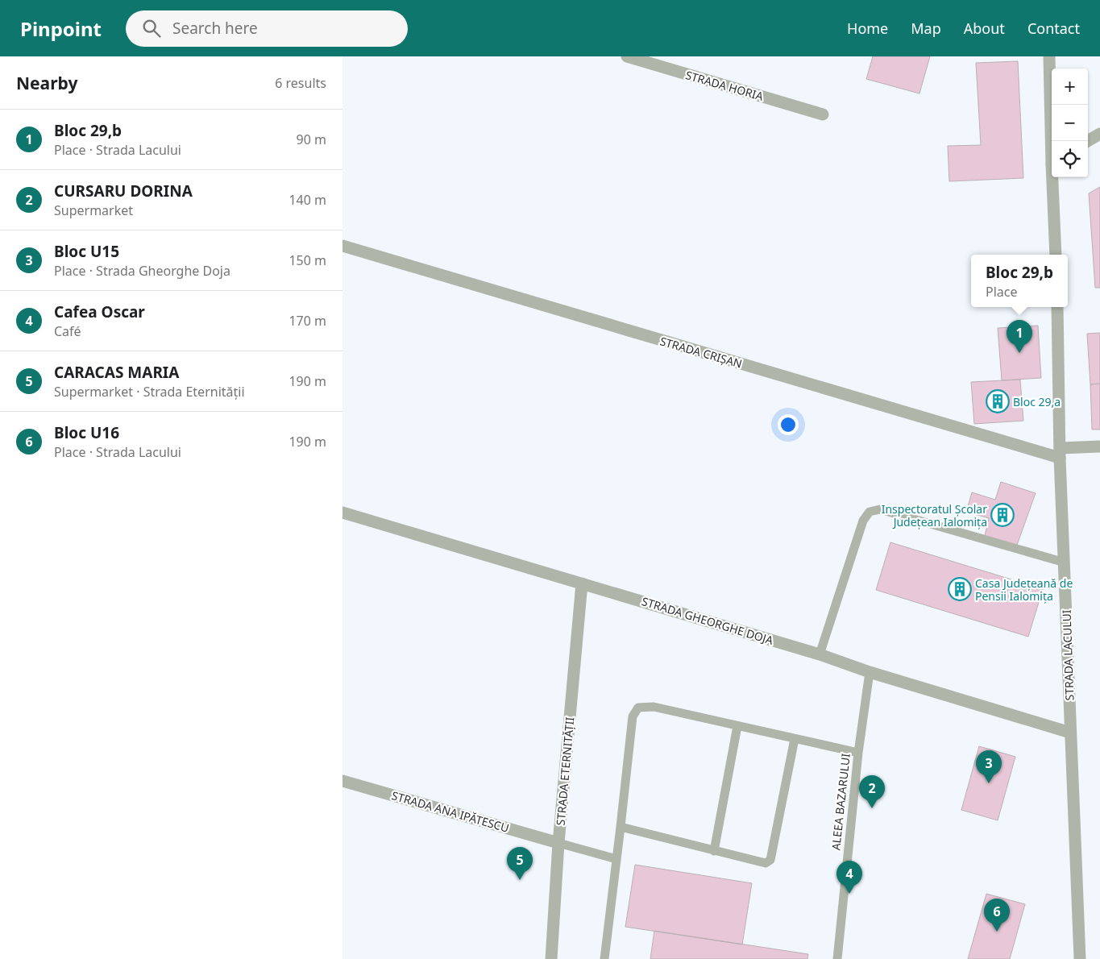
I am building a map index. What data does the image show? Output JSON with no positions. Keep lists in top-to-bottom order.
{
  "streets": {
    "street": [
      "STRADA HORIA",
      "STRADA CRIȘAN",
      "STRADA GHEORGHE DOJA",
      "STRADA LACULUI",
      "STRADA ETERNITĂȚII",
      "STRADA ANA IPĂTESCU"
    ],
    "lane": ["ALEEA BAZARULUI"]
  },
  "crossings": [
    ["STRADA CRIȘAN", "STRADA LACULUI"],
    ["STRADA GHEORGHE DOJA", "STRADA LACULUI"],
    ["STRADA GHEORGHE DOJA", "STRADA ETERNITĂȚII"],
    ["STRADA GHEORGHE DOJA", "ALEEA BAZARULUI"],
    ["STRADA ETERNITĂȚII", "STRADA ANA IPĂTESCU"]
  ],
  "places": {
    "building": ["Bloc 29,a", "Inspectoratul Școlar Județean Ialomița", "Casa Județeană de Pensii Ialomița"]
  },
  "page": {
    "header": "Pinpoint",
    "search": "Search here",
    "nav": [
      "Home",
      "Map",
      "About",
      "Contact"
    ],
    "heading": ["Nearby", "6 results"],
    "map_buttons": ["+", "−"],
    "list": [
      {
        "mark": "1",
        "name": "Bloc 29,b",
        "note": "Place · Strada Lacului",
        "value": "90 m"
      },
      {
        "mark": "2",
        "name": "CURSARU DORINA",
        "note": "Supermarket",
        "value": "140 m"
      },
      {
        "mark": "3",
        "name": "Bloc U15",
        "note": "Place · Strada Gheorghe Doja",
        "value": "150 m"
      },
      {
        "mark": "4",
        "name": "Cafea Oscar",
        "note": "Café",
        "value": "170 m"
      },
      {
        "mark": "5",
        "name": "CARACAS MARIA",
        "note": "Supermarket · Strada Eternității",
        "value": "190 m"
      },
      {
        "mark": "6",
        "name": "Bloc U16",
        "note": "Place · Strada Lacului",
        "value": "190 m"
      }
    ],
    "popup": ["Bloc 29,b", "Place"],
    "pins": [
      "1",
      "3",
      "2",
      "5",
      "4",
      "6"
    ]
  }
}
